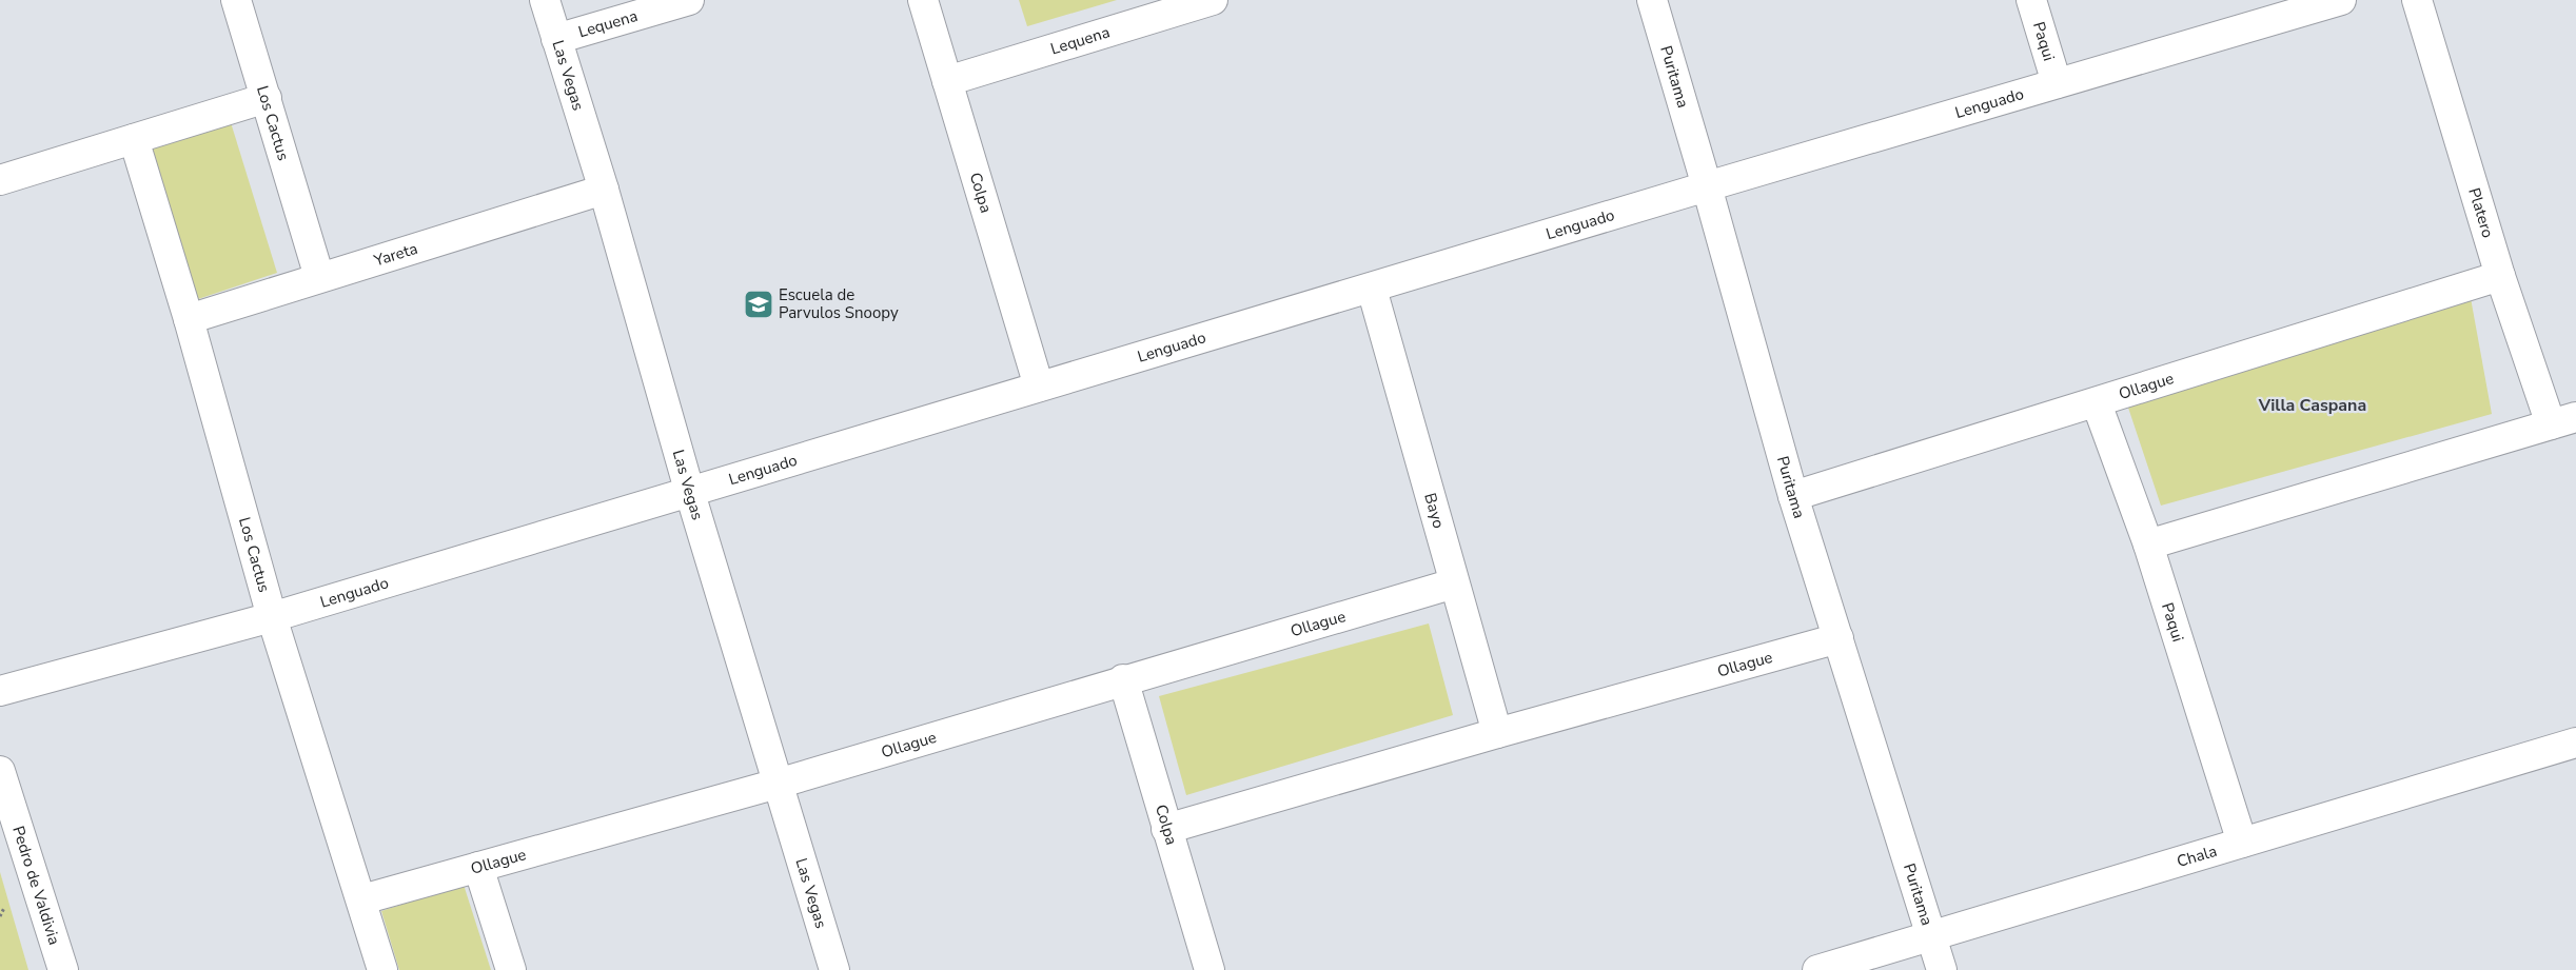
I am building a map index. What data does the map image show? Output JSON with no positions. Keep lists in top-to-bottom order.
{
  "streets": {
    "street": [
      "Lequena",
      "Paqui",
      "Las Vegas",
      "Puritama",
      "Lenguado",
      "Los Cactus",
      "Colpa",
      "Platero",
      "Yareta",
      "Ollague",
      "Bayo",
      "Chala",
      "Pedro de Valdivia"
    ]
  },
  "crossings": [
    ["Lequena", "Las Vegas"],
    ["Lequena", "Colpa"],
    ["Paqui", "Lenguado"],
    ["Paqui", "Ollague"],
    ["Paqui", "Chala"],
    ["Las Vegas", "Lenguado"],
    ["Las Vegas", "Yareta"],
    ["Las Vegas", "Ollague"],
    ["Puritama", "Lenguado"],
    ["Puritama", "Ollague"],
    ["Puritama", "Chala"],
    ["Lenguado", "Los Cactus"],
    ["Lenguado", "Colpa"],
    ["Lenguado", "Bayo"],
    ["Los Cactus", "Yareta"],
    ["Los Cactus", "Ollague"],
    ["Colpa", "Ollague"],
    ["Platero", "Ollague"],
    ["Ollague", "Bayo"]
  ],
  "districts": ["Villa Caspana"],
  "places": {
    "school or university": ["Escuela de Parvulos Snoopy"]
  }
}
